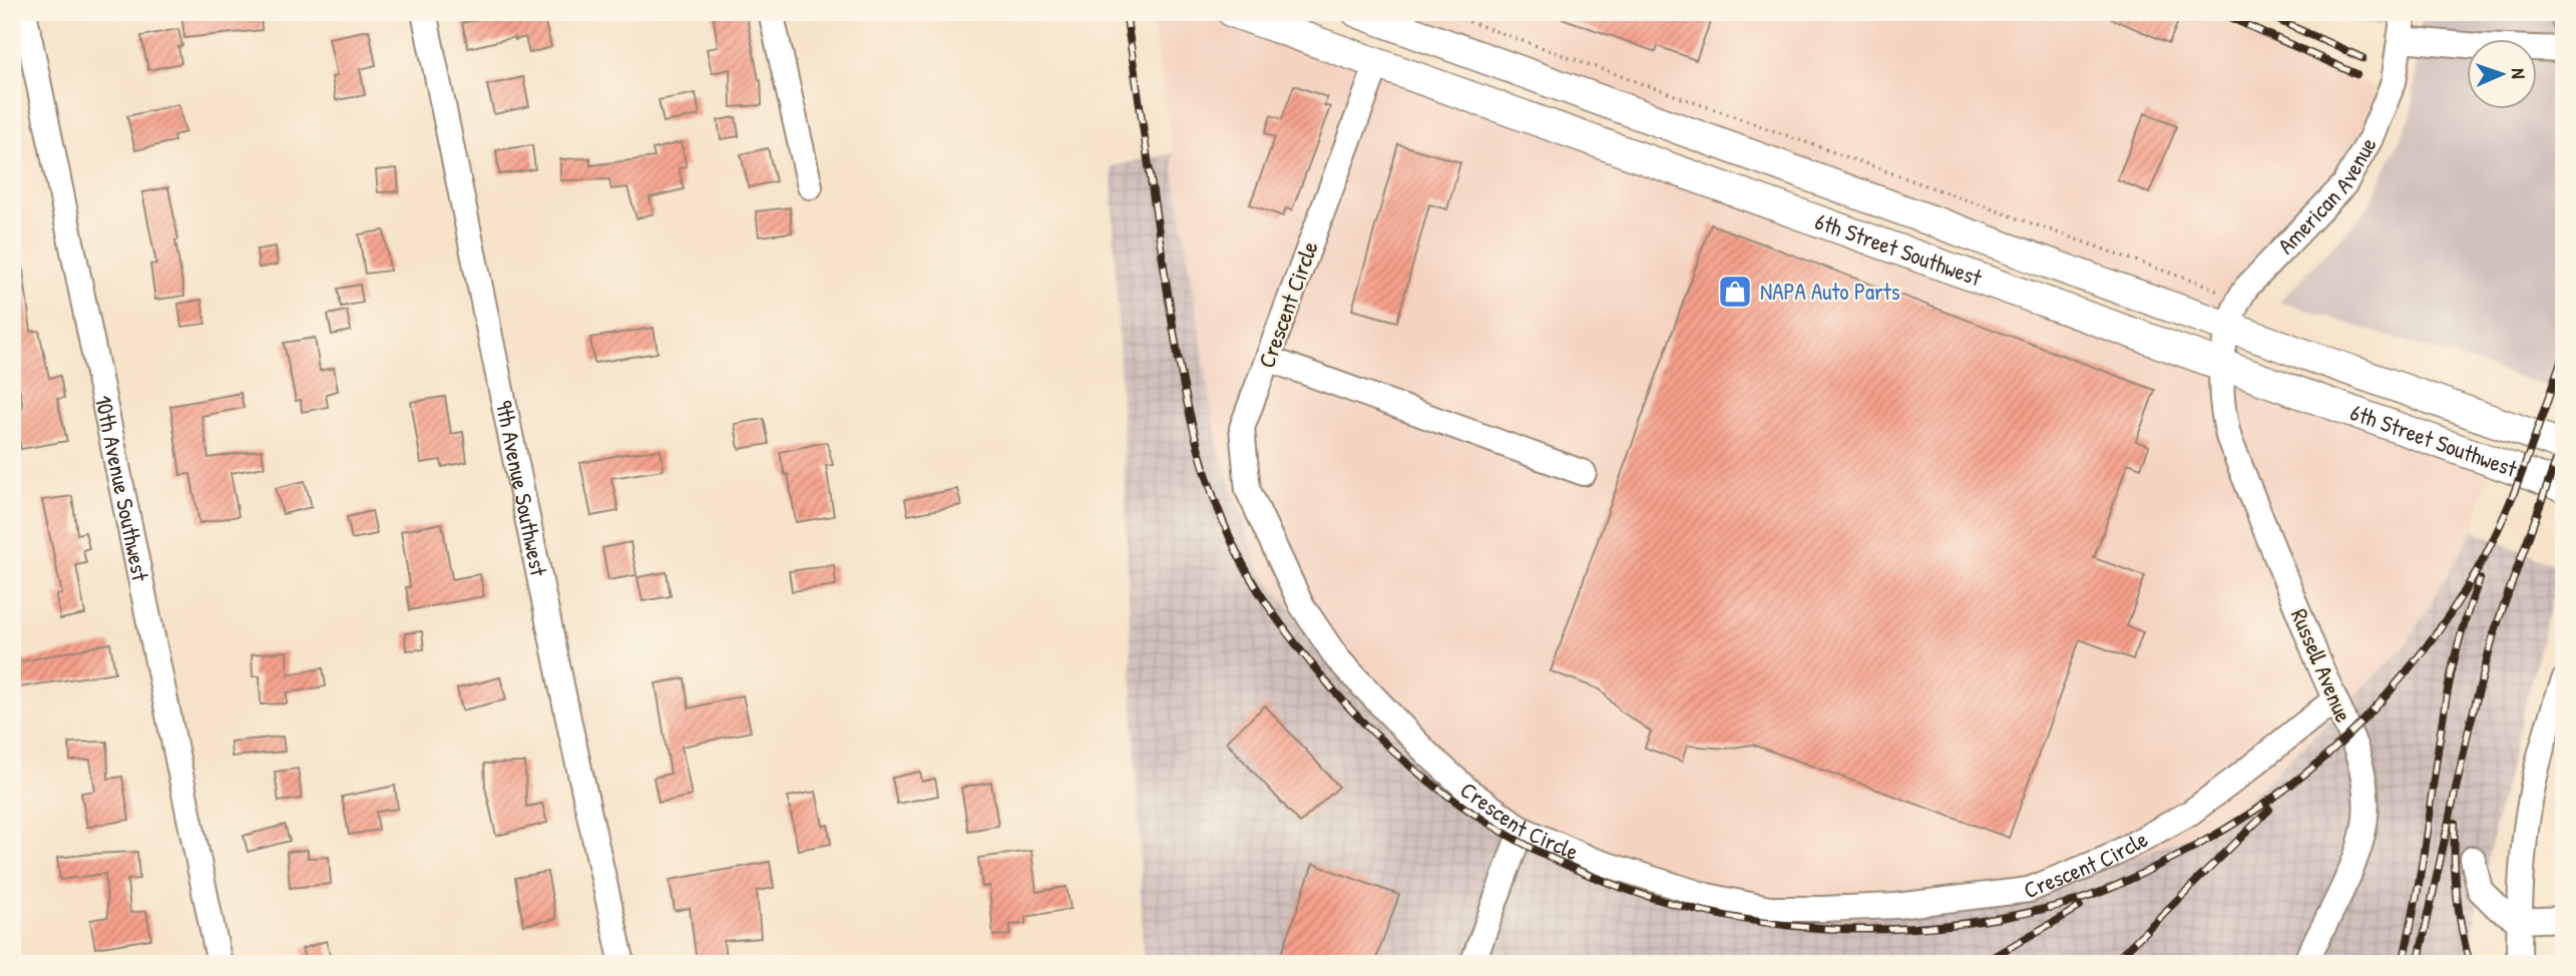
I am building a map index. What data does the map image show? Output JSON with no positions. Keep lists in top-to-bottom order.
{
  "streets": {
    "main road": ["6th Street Southwest"],
    "street": [
      "American Avenue",
      "Crescent Circle",
      "10th Avenue Southwest",
      "9th Avenue Southwest",
      "Russell Avenue"
    ]
  },
  "crossings": [
    ["American Avenue", "6th Street Southwest"],
    ["American Avenue", "Russell Avenue"],
    ["6th Street Southwest", "Crescent Circle"],
    ["6th Street Southwest", "Russell Avenue"],
    ["Crescent Circle", "Russell Avenue"]
  ],
  "places": {
    "shop": ["NAPA Auto Parts"]
  },
  "north": "right"
}
